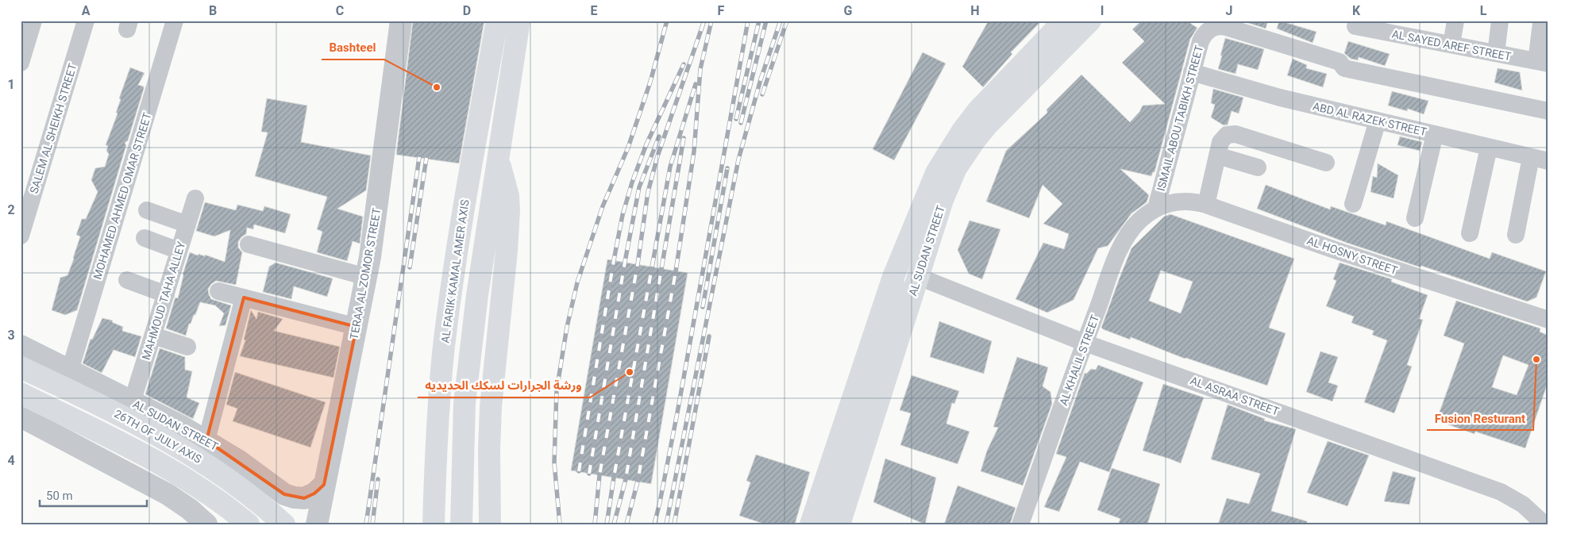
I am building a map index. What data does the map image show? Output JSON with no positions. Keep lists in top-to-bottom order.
{
  "streets": {
    "main road": ["AL SUDAN STREET", "AL FARIK KAMAL AMER AXIS", "26TH OF JULY AXIS"],
    "street": [
      "AL SAYED AREF STREET",
      "ISMAIL ABOU TABIKH STREET",
      "ABD AL RAZEK STREET",
      "SALEM AL SHEIKH STREET",
      "MOHAMED AHMED OMAR STREET",
      "AL HOSNY STREET",
      "TERAA AL ZOMOR STREET",
      "MAHMOUD TAHA ALLEY",
      "AL KHALIL STREET",
      "AL ASRAA STREET"
    ]
  },
  "crossings": [
    ["ISMAIL ABOU TABIKH STREET", "ABD AL RAZEK STREET"],
    ["ISMAIL ABOU TABIKH STREET", "AL HOSNY STREET"],
    ["ISMAIL ABOU TABIKH STREET", "AL KHALIL STREET"],
    ["MOHAMED AHMED OMAR STREET", "AL SUDAN STREET"],
    ["AL SUDAN STREET", "TERAA AL ZOMOR STREET"],
    ["AL SUDAN STREET", "MAHMOUD TAHA ALLEY"],
    ["AL SUDAN STREET", "AL ASRAA STREET"],
    ["AL SUDAN STREET", "26TH OF JULY AXIS"],
    ["AL HOSNY STREET", "AL KHALIL STREET"],
    ["MAHMOUD TAHA ALLEY", "26TH OF JULY AXIS"],
    ["AL KHALIL STREET", "AL ASRAA STREET"]
  ],
  "places": ["Bashteel", "Fusion Resturant", "ورشة الجرارات لسكك الحديديه"],
  "scale_bar": "50 m",
  "grid": {
    "columns": [
      "A",
      "B",
      "C",
      "D",
      "E",
      "F",
      "G",
      "H",
      "I",
      "J",
      "K",
      "L"
    ],
    "rows": [
      "1",
      "2",
      "3",
      "4"
    ]
  }
}
